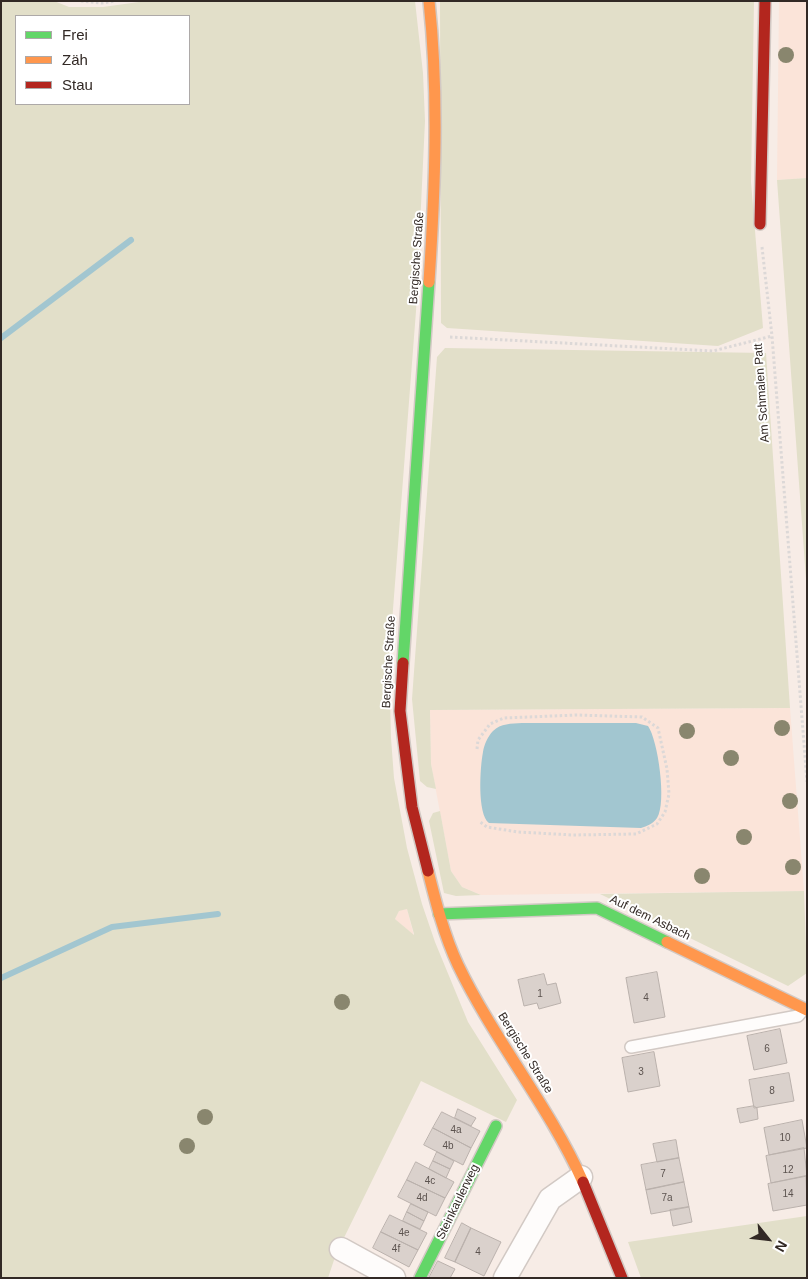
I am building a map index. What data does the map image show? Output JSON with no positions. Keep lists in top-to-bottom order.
{
  "streets": {
    "main road": ["Bergische Straße", "Auf dem Asbach", "Steinkaulerweg"],
    "path": ["Am Schmalen Patt"]
  },
  "crossings": [
    ["Bergische Straße", "Auf dem Asbach"]
  ],
  "house_numbers": [
    "1",
    "4",
    "6",
    "3",
    "8",
    "4a",
    "10",
    "4b",
    "12",
    "7",
    "4c",
    "14",
    "4d",
    "7a",
    "4e",
    "4f",
    "4"
  ],
  "legend": ["Frei", "Zäh", "Stau"],
  "north": "bottom right"
}
